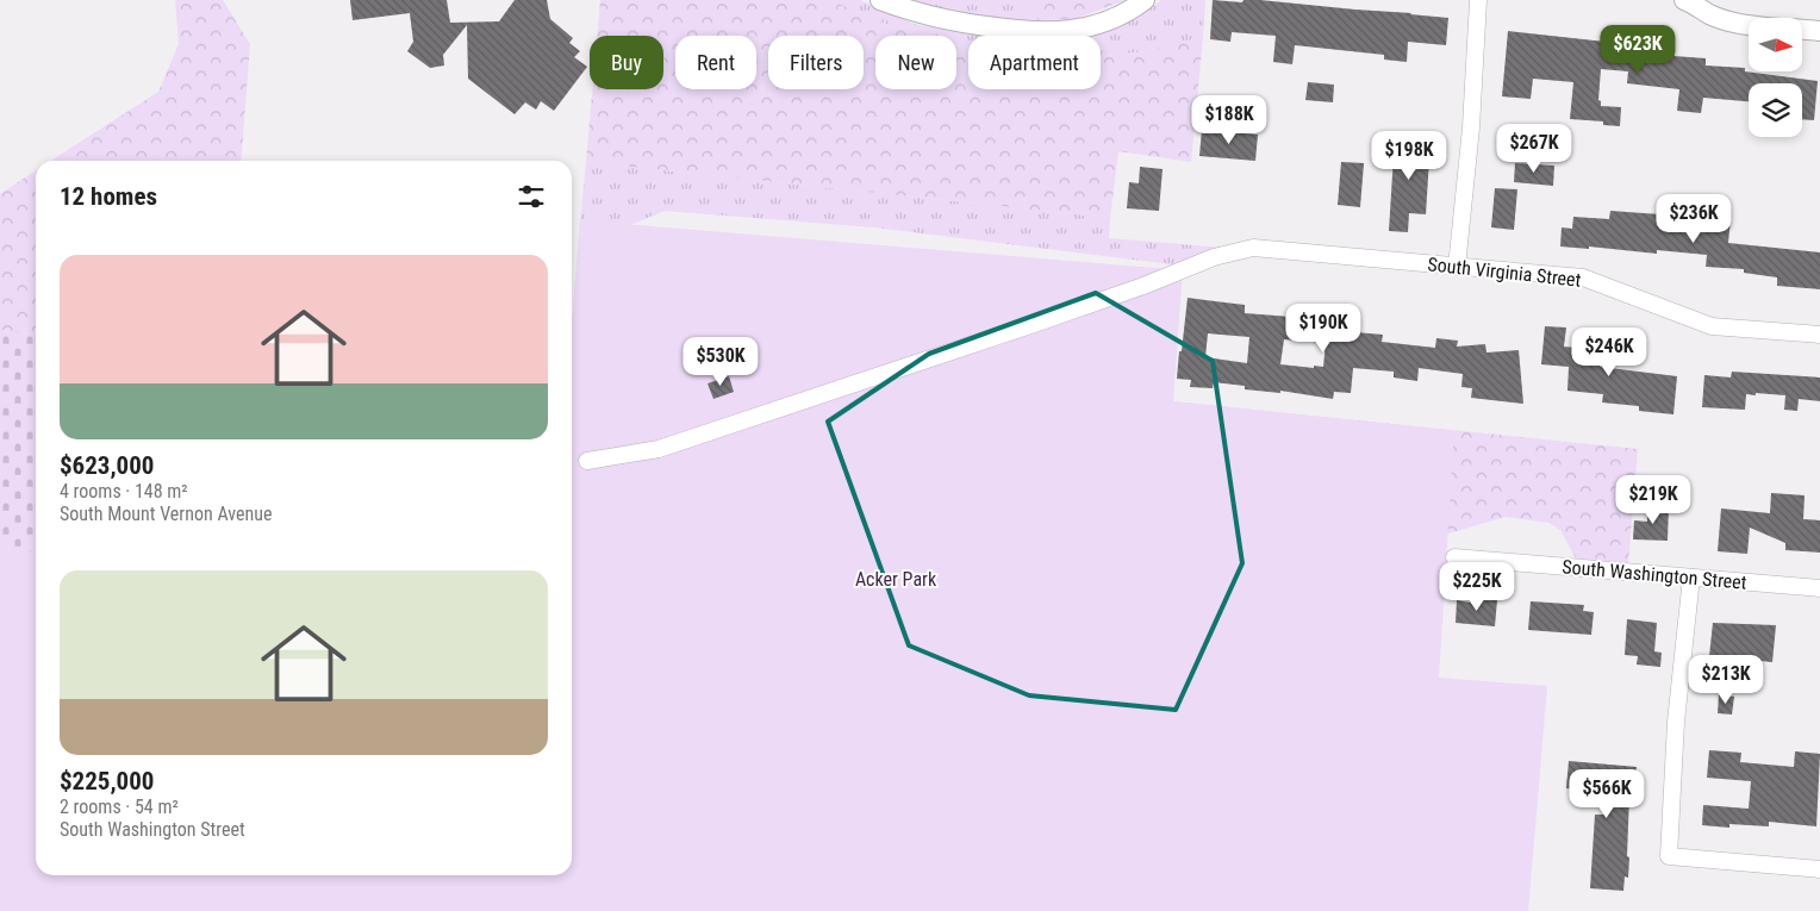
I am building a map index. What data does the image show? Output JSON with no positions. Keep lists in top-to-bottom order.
{
  "streets": {
    "street": ["South Virginia Street", "South Washington Street"]
  },
  "parks": ["Acker Park"],
  "north": "right",
  "page": {
    "price": [
      "$623K",
      "$188K",
      "$267K",
      "$198K",
      "$236K",
      "$190K",
      "$246K",
      "$530K",
      "$219K",
      "$225K",
      "$213K",
      "$566K"
    ],
    "chip": [
      "Buy",
      "Rent",
      "Filters",
      "New",
      "Apartment"
    ],
    "heading": "12 homes",
    "list": [
      {
        "name": "$623,000",
        "note": "4 rooms · 148 m² · South Mount Vernon Avenue"
      },
      {
        "name": "$225,000",
        "note": "2 rooms · 54 m² · South Washington Street"
      }
    ]
  }
}
